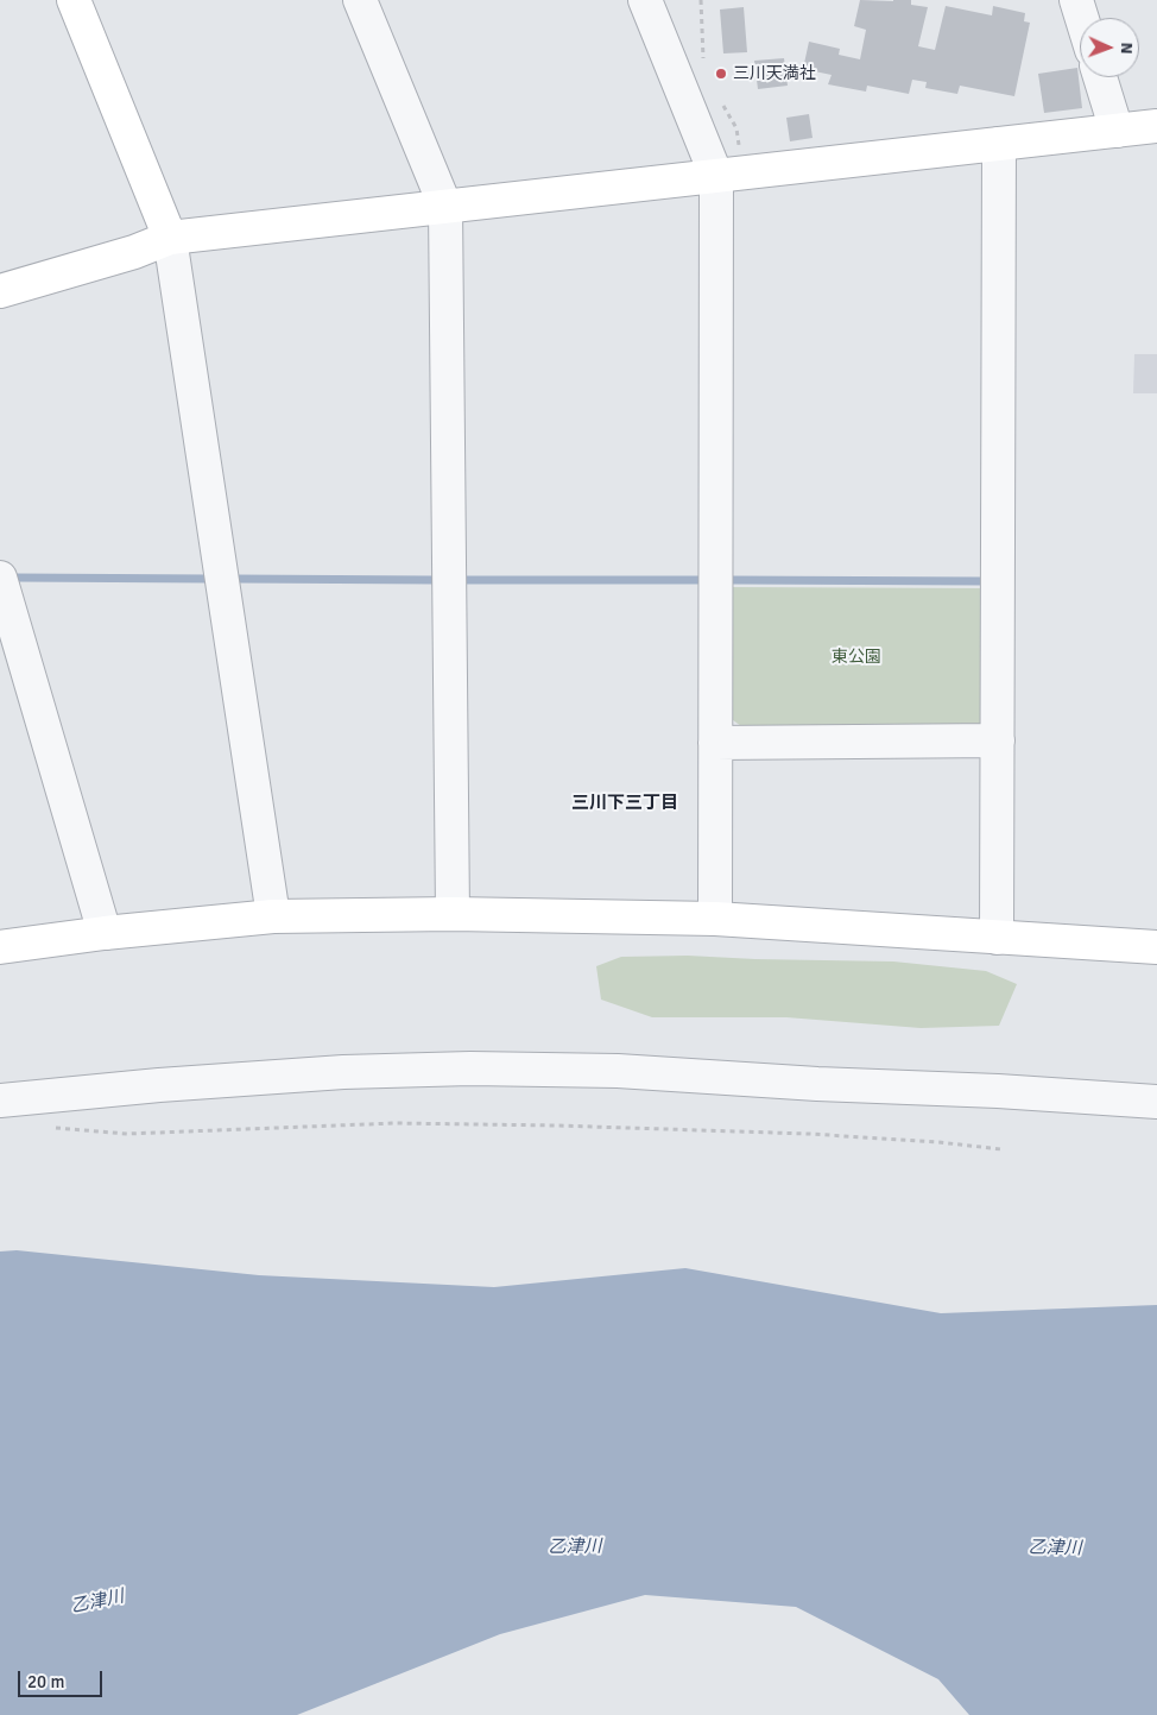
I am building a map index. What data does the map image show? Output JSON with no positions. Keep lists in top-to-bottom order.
{
  "districts": ["三川下三丁目"],
  "water": ["乙津川"],
  "parks": ["東公園"],
  "places": ["三川天満社"],
  "scale_bar": "20 m",
  "north": "right"
}
